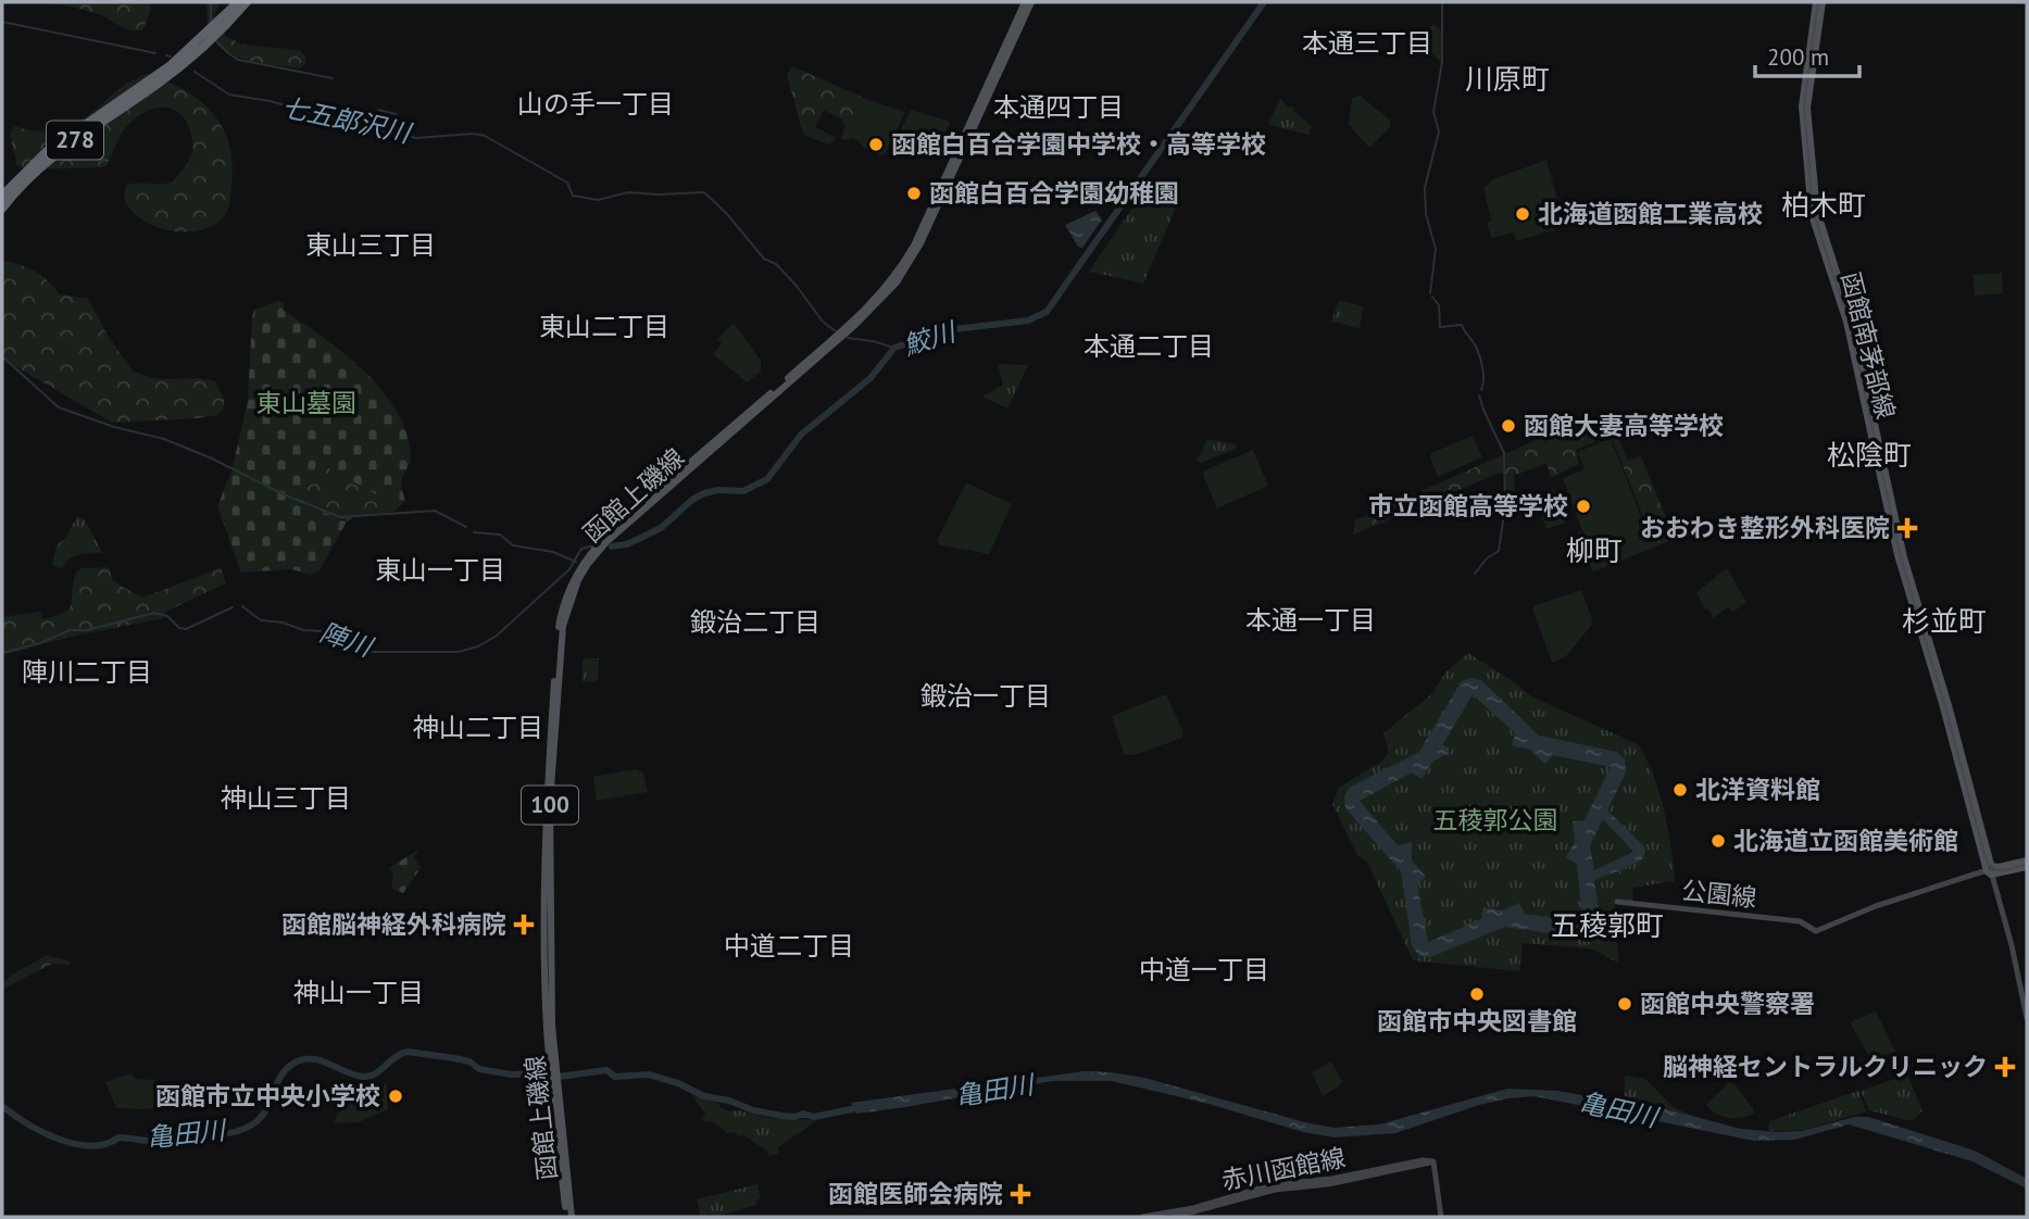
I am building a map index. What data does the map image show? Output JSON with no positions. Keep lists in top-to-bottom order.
{
  "streets": {
    "highway": ["278"],
    "main road": [
      "函館南茅部線",
      "函館上磯線",
      "100",
      "公園線",
      "赤川函館線"
    ]
  },
  "crossings": [
    ["函館南茅部線", "公園線"]
  ],
  "districts": [
    "本通三丁目",
    "川原町",
    "山の手一丁目",
    "本通四丁目",
    "柏木町",
    "東山三丁目",
    "東山二丁目",
    "本通二丁目",
    "松陰町",
    "柳町",
    "東山一丁目",
    "本通一丁目",
    "杉並町",
    "鍛治二丁目",
    "陣川二丁目",
    "鍛治一丁目",
    "神山二丁目",
    "神山三丁目",
    "五稜郭町",
    "中道二丁目",
    "中道一丁目",
    "神山一丁目"
  ],
  "water": [
    "七五郎沢川",
    "鮫川",
    "陣川",
    "亀田川"
  ],
  "parks": ["東山墓園", "五稜郭公園"],
  "places": {
    "other": [
      "函館白百合学園中学校・高等学校",
      "函館白百合学園幼稚園",
      "北海道函館工業高校",
      "函館大妻高等学校",
      "市立函館高等学校",
      "北洋資料館",
      "北海道立函館美術館",
      "函館市中央図書館",
      "函館中央警察署",
      "函館市立中央小学校"
    ],
    "health": [
      "おおわき整形外科医院",
      "函館脳神経外科病院",
      "脳神経セントラルクリニック",
      "函館医師会病院"
    ]
  },
  "scale_bar": "200 m"
}
